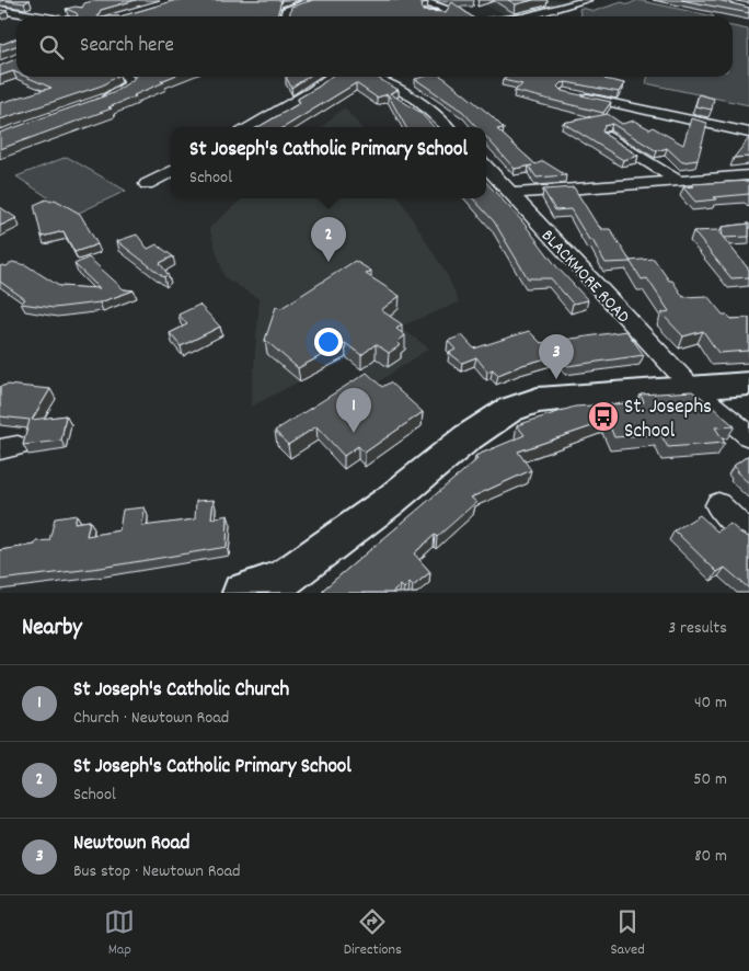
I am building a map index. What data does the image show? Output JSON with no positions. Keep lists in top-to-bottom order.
{
  "streets": {
    "street": ["BLACKMORE ROAD"]
  },
  "places": {
    "bus stop": ["St. Josephs School"]
  },
  "page": {
    "search": "Search here",
    "popup": ["St Joseph's Catholic Primary School", "School"],
    "pins": ["2", "3", "1"],
    "heading": ["Nearby", "3 results"],
    "list": [
      {
        "mark": "1",
        "name": "St Joseph's Catholic Church",
        "note": "Church · Newtown Road",
        "value": "40 m"
      },
      {
        "mark": "2",
        "name": "St Joseph's Catholic Primary School",
        "note": "School",
        "value": "50 m"
      },
      {
        "mark": "3",
        "name": "Newtown Road",
        "note": "Bus stop · Newtown Road",
        "value": "80 m"
      }
    ],
    "nav": ["Map", "Directions", "Saved"]
  }
}
